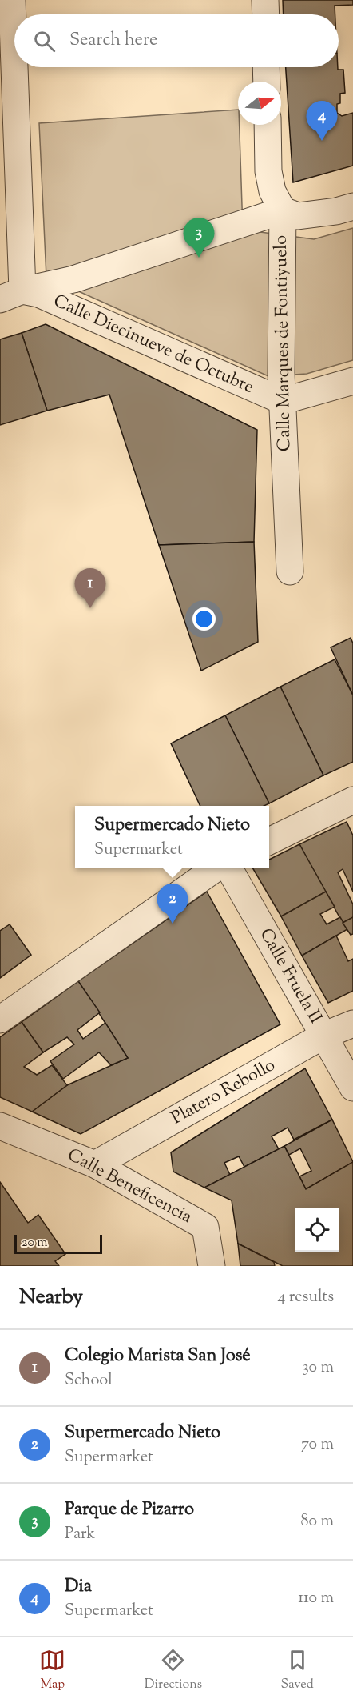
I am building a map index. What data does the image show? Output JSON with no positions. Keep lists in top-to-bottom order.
{
  "streets": {
    "street": [
      "Calle Marques de Fontiyuelo",
      "Calle Diecinueve de Octubre",
      "Calle Fruela II",
      "Platero Rebollo",
      "Calle Beneficencia"
    ]
  },
  "crossings": [
    ["Calle Marques de Fontiyuelo", "Calle Diecinueve de Octubre"],
    ["Calle Fruela II", "Platero Rebollo"],
    ["Platero Rebollo", "Calle Beneficencia"]
  ],
  "scale_bar": "20 m",
  "north": "right",
  "page": {
    "search": "Search here",
    "pins": [
      "4",
      "3",
      "1",
      "2"
    ],
    "popup": ["Supermercado Nieto", "Supermarket"],
    "scale": "20 m",
    "heading": ["Nearby", "4 results"],
    "list": [
      {
        "mark": "1",
        "name": "Colegio Marista San José",
        "note": "School",
        "value": "30 m"
      },
      {
        "mark": "2",
        "name": "Supermercado Nieto",
        "note": "Supermarket",
        "value": "70 m"
      },
      {
        "mark": "3",
        "name": "Parque de Pizarro",
        "note": "Park",
        "value": "80 m"
      },
      {
        "mark": "4",
        "name": "Dia",
        "note": "Supermarket",
        "value": "110 m"
      }
    ],
    "nav": ["Map", "Directions", "Saved"]
  }
}
